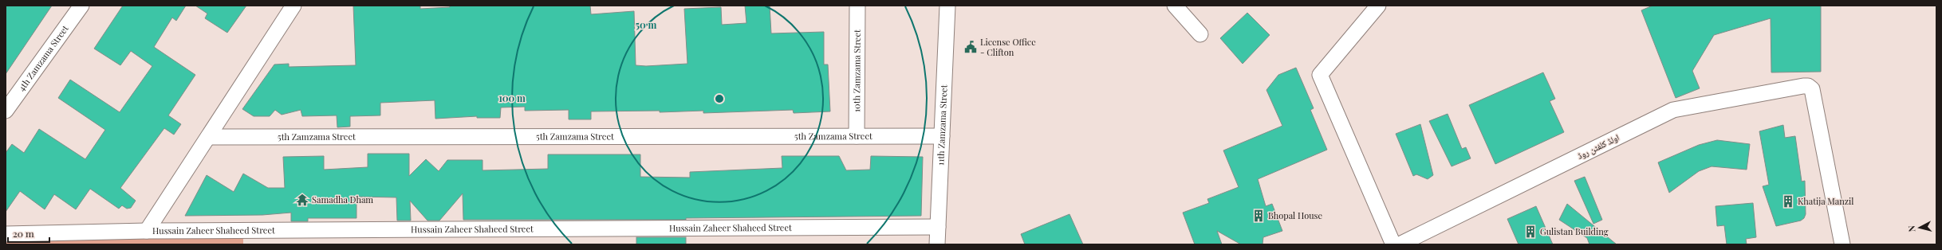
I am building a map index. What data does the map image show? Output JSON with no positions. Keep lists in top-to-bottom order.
{
  "streets": {
    "street": [
      "4th Zamzama Street",
      "10th Zamzama Street",
      "11th Zamzama Street",
      "5th Zamzama Street",
      "اولڈ کلفٹن روڈ",
      "Hussain Zaheer Shaheed Street"
    ]
  },
  "crossings": [
    ["10th Zamzama Street", "5th Zamzama Street"],
    ["11th Zamzama Street", "5th Zamzama Street"],
    ["11th Zamzama Street", "Hussain Zaheer Shaheed Street"]
  ],
  "places": {
    "public building": ["License Office - Clifton"],
    "temple": ["Samadha Dham"],
    "building": ["Khatija Manzil", "Bhopal House", "Gulistan Building"]
  },
  "scale_bar": "20 m",
  "north": "left",
  "rings": ["50 m", "100 m"]
}
